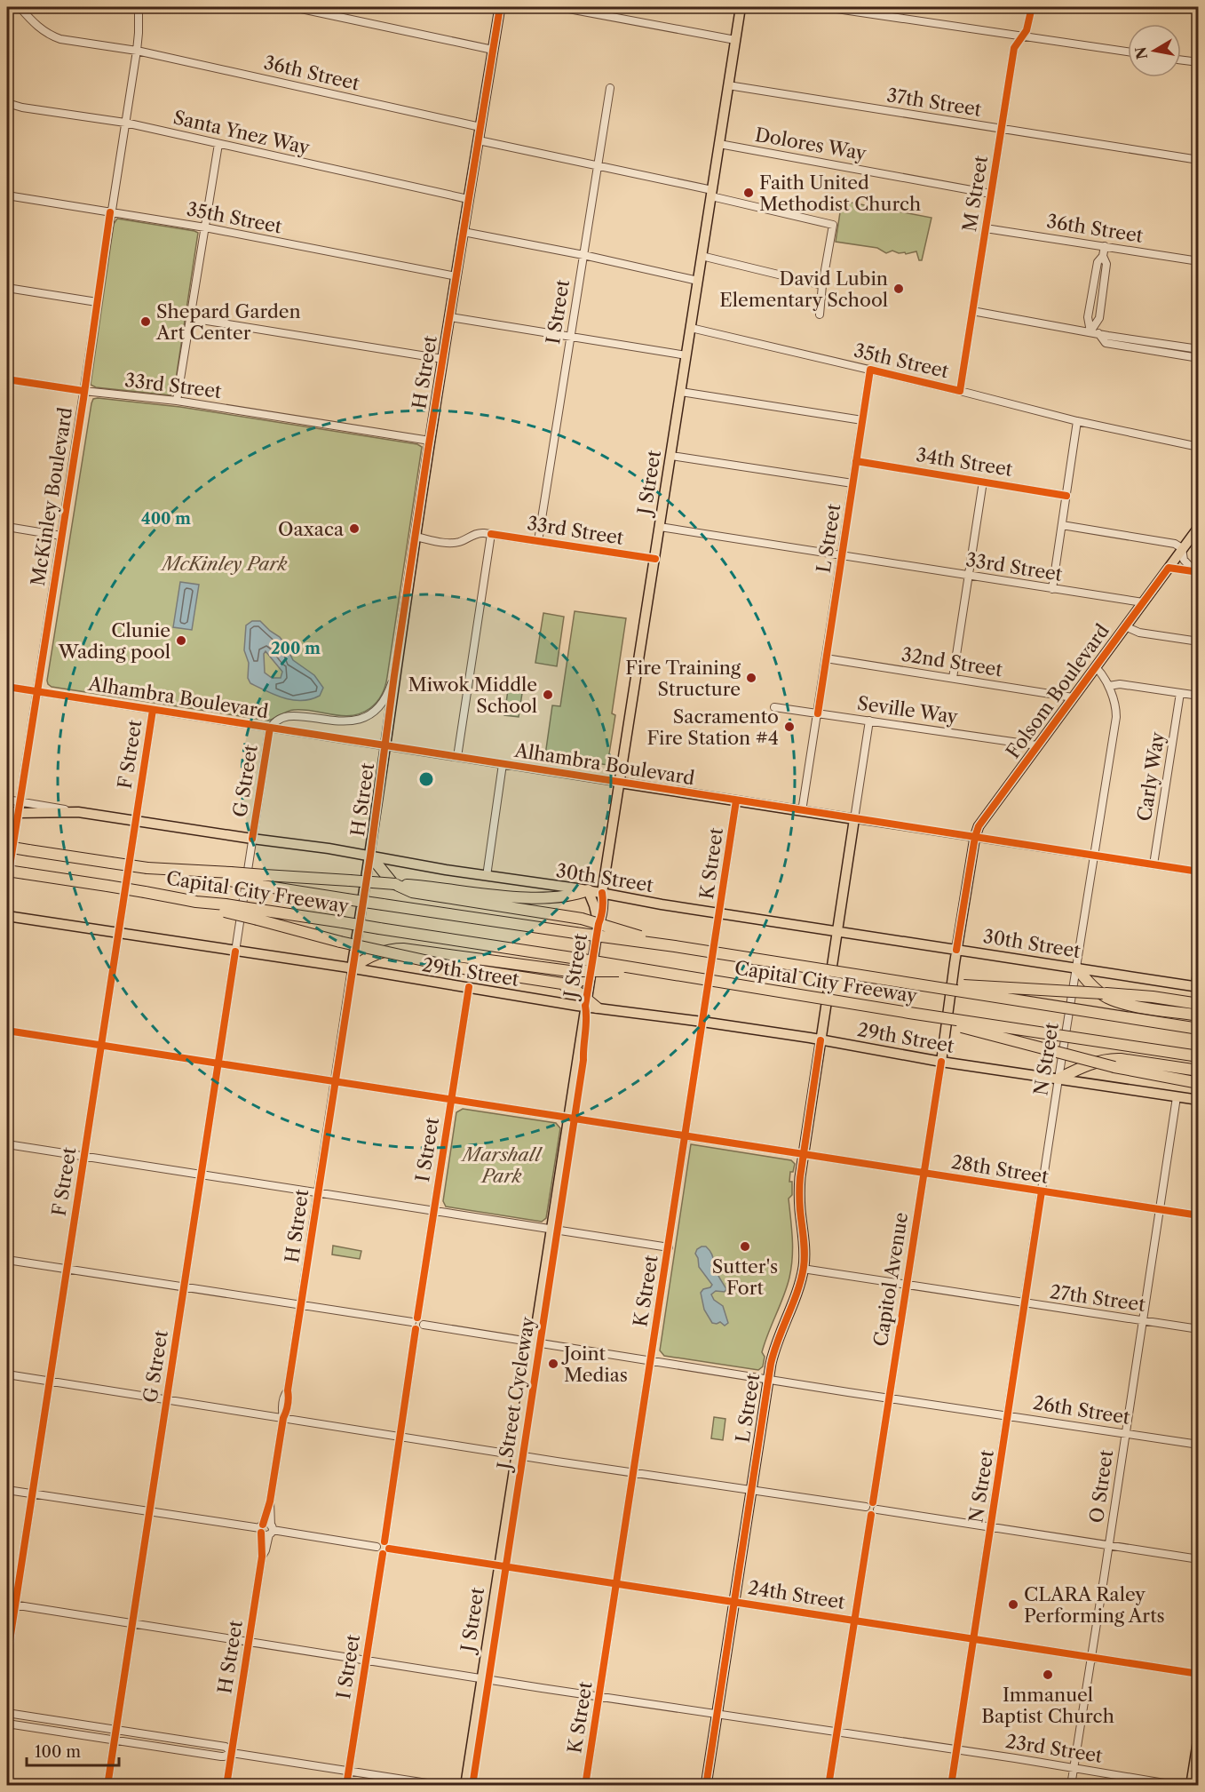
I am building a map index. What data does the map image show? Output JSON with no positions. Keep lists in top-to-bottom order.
{
  "streets": {
    "highway": ["Capital City Freeway"],
    "main road": [
      "H Street",
      "J Street",
      "L Street",
      "Folsom Boulevard",
      "Alhambra Boulevard",
      "30th Street",
      "29th Street",
      "Capitol Avenue"
    ],
    "street": [
      "36th Street",
      "37th Street",
      "Santa Ynez Way",
      "Dolores Way",
      "M Street",
      "35th Street",
      "I Street",
      "33rd Street",
      "34th Street",
      "McKinley Boulevard",
      "32nd Street",
      "Seville Way",
      "F Street",
      "Carly Way",
      "G Street",
      "K Street",
      "N Street",
      "28th Street",
      "27th Street",
      "26th Street",
      "O Street",
      "24th Street",
      "23rd Street"
    ],
    "cycle path": ["J Street Cycleway"]
  },
  "crossings": [
    ["36th Street", "M Street"],
    ["36th Street", "H Street"],
    ["36th Street", "McKinley Boulevard"],
    ["37th Street", "M Street"],
    ["37th Street", "J Street"],
    ["Santa Ynez Way", "H Street"],
    ["Santa Ynez Way", "McKinley Boulevard"],
    ["Dolores Way", "M Street"],
    ["Dolores Way", "J Street"],
    ["M Street", "35th Street"],
    ["35th Street", "H Street"],
    ["35th Street", "J Street"],
    ["35th Street", "McKinley Boulevard"],
    ["35th Street", "L Street"],
    ["I Street", "33rd Street"],
    ["I Street", "29th Street"],
    ["I Street", "28th Street"],
    ["I Street", "26th Street"],
    ["I Street", "24th Street"],
    ["I Street", "23rd Street"],
    ["H Street", "33rd Street"],
    ["H Street", "Alhambra Boulevard"],
    ["H Street", "G Street"],
    ["H Street", "30th Street"],
    ["H Street", "29th Street"],
    ["H Street", "28th Street"],
    ["H Street", "23rd Street"],
    ["33rd Street", "J Street"],
    ["33rd Street", "McKinley Boulevard"],
    ["33rd Street", "L Street"],
    ["33rd Street", "Folsom Boulevard"],
    ["34th Street", "L Street"],
    ["J Street", "Alhambra Boulevard"],
    ["J Street", "30th Street"],
    ["J Street", "29th Street"],
    ["J Street", "28th Street"],
    ["J Street", "26th Street"],
    ["J Street", "24th Street"],
    ["J Street", "23rd Street"],
    ["McKinley Boulevard", "Alhambra Boulevard"],
    ["McKinley Boulevard", "30th Street"],
    ["L Street", "32nd Street"],
    ["L Street", "Alhambra Boulevard"],
    ["L Street", "Seville Way"],
    ["L Street", "30th Street"],
    ["L Street", "29th Street"],
    ["L Street", "28th Street"],
    ["L Street", "27th Street"],
    ["L Street", "26th Street"],
    ["L Street", "24th Street"],
    ["L Street", "23rd Street"],
    ["32nd Street", "Folsom Boulevard"],
    ["Folsom Boulevard", "Alhambra Boulevard"],
    ["Folsom Boulevard", "Seville Way"],
    ["Folsom Boulevard", "Capitol Avenue"],
    ["Alhambra Boulevard", "F Street"],
    ["Alhambra Boulevard", "Carly Way"],
    ["Alhambra Boulevard", "G Street"],
    ["Alhambra Boulevard", "K Street"],
    ["Alhambra Boulevard", "N Street"],
    ["Alhambra Boulevard", "Capitol Avenue"],
    ["F Street", "30th Street"],
    ["F Street", "29th Street"],
    ["F Street", "28th Street"],
    ["F Street", "23rd Street"],
    ["G Street", "30th Street"],
    ["G Street", "29th Street"],
    ["G Street", "28th Street"],
    ["G Street", "23rd Street"],
    ["K Street", "30th Street"],
    ["K Street", "29th Street"],
    ["K Street", "28th Street"],
    ["K Street", "26th Street"],
    ["K Street", "24th Street"],
    ["K Street", "23rd Street"],
    ["30th Street", "N Street"],
    ["30th Street", "Capitol Avenue"],
    ["29th Street", "N Street"],
    ["29th Street", "Capitol Avenue"],
    ["29th Street", "O Street"],
    ["N Street", "28th Street"],
    ["N Street", "27th Street"],
    ["N Street", "26th Street"],
    ["N Street", "24th Street"],
    ["N Street", "23rd Street"],
    ["28th Street", "Capitol Avenue"],
    ["28th Street", "O Street"],
    ["Capitol Avenue", "27th Street"],
    ["Capitol Avenue", "26th Street"],
    ["27th Street", "O Street"],
    ["26th Street", "O Street"],
    ["O Street", "24th Street"],
    ["O Street", "23rd Street"]
  ],
  "parks": ["McKinley Park", "Marshall Park"],
  "places": [
    "Faith United Methodist Church",
    "David Lubin Elementary School",
    "Shepard Garden Art Center",
    "Oaxaca",
    "Clunie Wading pool",
    "Fire Training Structure",
    "Miwok Middle School",
    "Sacramento Fire Station #4",
    "Sutter's Fort",
    "Joint Medias",
    "CLARA Raley Performing Arts",
    "Immanuel Baptist Church"
  ],
  "scale_bar": "100 m",
  "north": "left",
  "rings": ["400 m", "200 m"]
}
